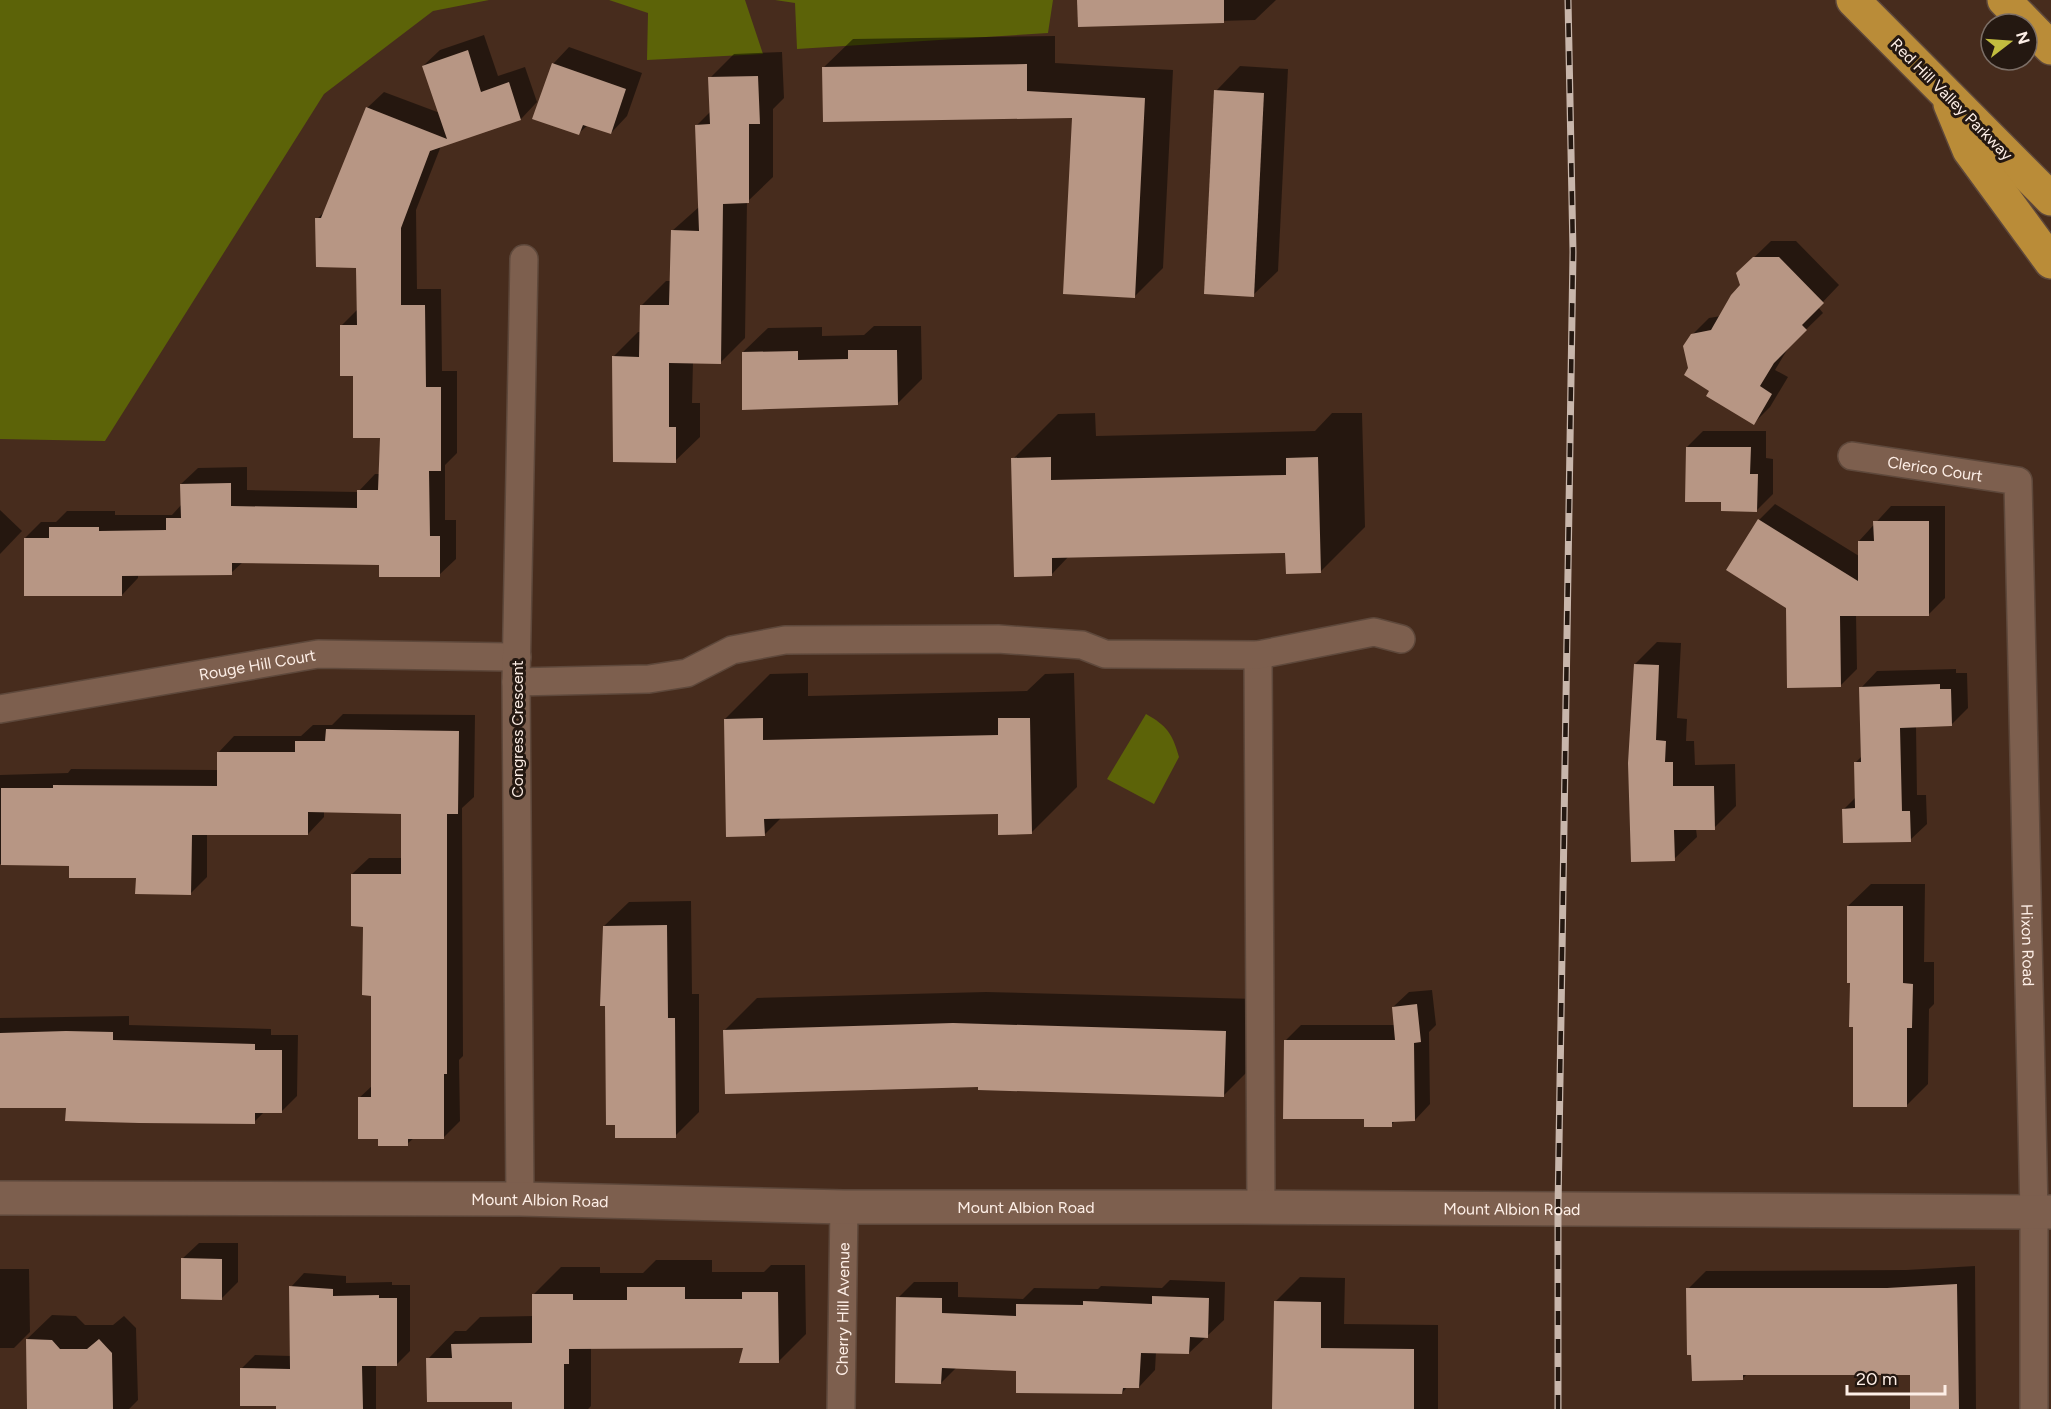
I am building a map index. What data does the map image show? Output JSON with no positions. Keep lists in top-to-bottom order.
{
  "streets": {
    "highway": ["Red Hill Valley Parkway"],
    "street": [
      "Clerico Court",
      "Rouge Hill Court",
      "Congress Crescent",
      "Hixon Road",
      "Mount Albion Road",
      "Cherry Hill Avenue"
    ]
  },
  "crossings": [
    ["Clerico Court", "Hixon Road"],
    ["Rouge Hill Court", "Congress Crescent"],
    ["Congress Crescent", "Mount Albion Road"],
    ["Hixon Road", "Mount Albion Road"],
    ["Mount Albion Road", "Cherry Hill Avenue"]
  ],
  "scale_bar": "20 m",
  "north": "right"
}
